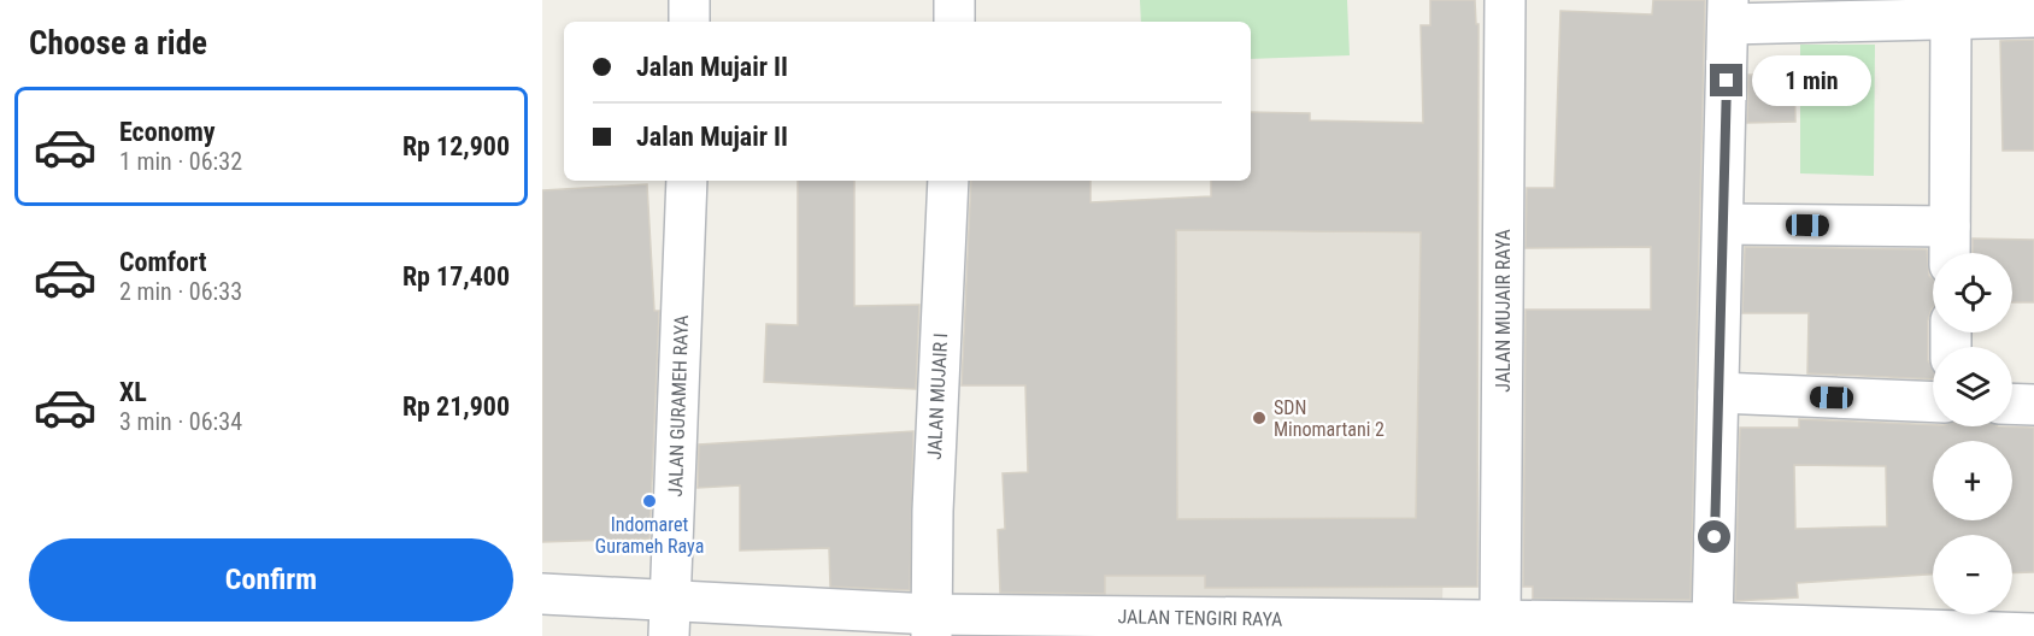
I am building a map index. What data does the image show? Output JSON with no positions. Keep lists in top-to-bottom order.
{
  "streets": {
    "street": [
      "JALAN MUJAIR RAYA",
      "JALAN MUJAIR I",
      "JALAN GURAMEH RAYA",
      "JALAN TENGIRI RAYA"
    ]
  },
  "crossings": [
    ["JALAN MUJAIR RAYA", "JALAN TENGIRI RAYA"],
    ["JALAN MUJAIR I", "JALAN TENGIRI RAYA"],
    ["JALAN GURAMEH RAYA", "JALAN TENGIRI RAYA"]
  ],
  "places": ["SDN Minomartani 2", "Indomaret Gurameh Raya"],
  "page": {
    "heading": "Choose a ride",
    "banner": ["Jalan Mujair II", "Jalan Mujair II"],
    "bubble": "1 min",
    "list": [
      {
        "name": "Economy",
        "note": "1 min · 06:32",
        "value": "Rp 12,900"
      },
      {
        "name": "Comfort",
        "note": "2 min · 06:33",
        "value": "Rp 17,400"
      },
      {
        "name": "XL",
        "note": "3 min · 06:34",
        "value": "Rp 21,900"
      }
    ],
    "map_buttons": ["+", "−"],
    "buttons": "Confirm"
  }
}
